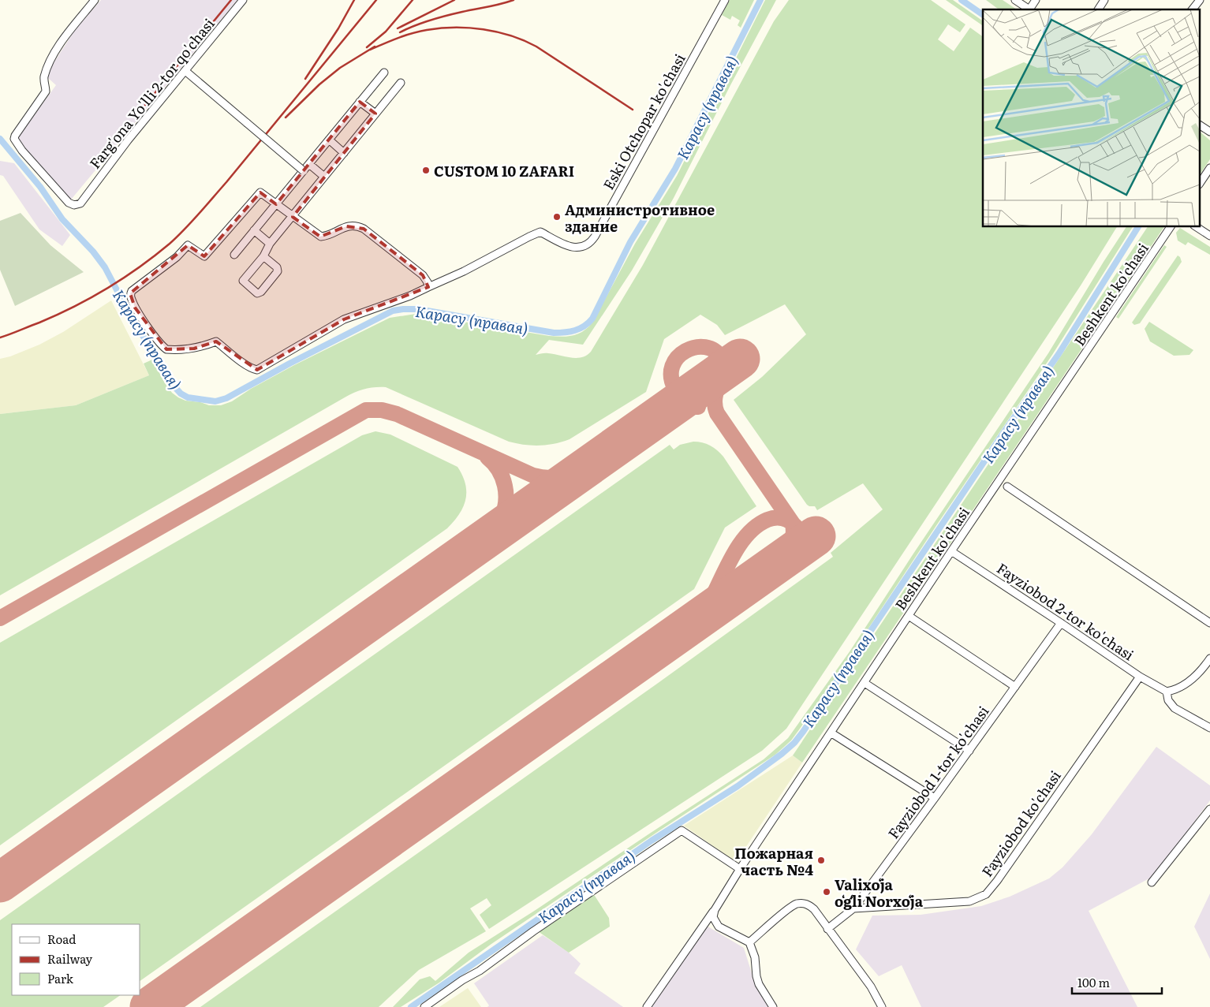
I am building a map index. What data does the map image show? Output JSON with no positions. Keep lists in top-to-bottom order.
{
  "streets": {
    "street": [
      "Farg'ona Yo'lli 2-tor qo'chasi",
      "Eski Otchopar ko'chasi",
      "Beshkent ko'chasi",
      "Fayziobod 2-tor ko'chasi",
      "Fayziobod 1-tor ko'chasi",
      "Fayziobod ko'chasi"
    ]
  },
  "crossings": [
    ["Beshkent ko'chasi", "Fayziobod 2-tor ko'chasi"],
    ["Fayziobod 2-tor ko'chasi", "Fayziobod 1-tor ko'chasi"],
    ["Fayziobod 2-tor ko'chasi", "Fayziobod ko'chasi"],
    ["Fayziobod 1-tor ko'chasi", "Fayziobod ko'chasi"]
  ],
  "water": ["Карасу (правая)"],
  "places": [
    "CUSTOM 10 ZAFARI",
    "Администротивное здание",
    "Пожарная часть №4",
    "Valixoʻja oʻgʻli Norxoʻja"
  ],
  "legend": ["Road", "Railway", "Park"],
  "scale_bar": "100 m"
}
